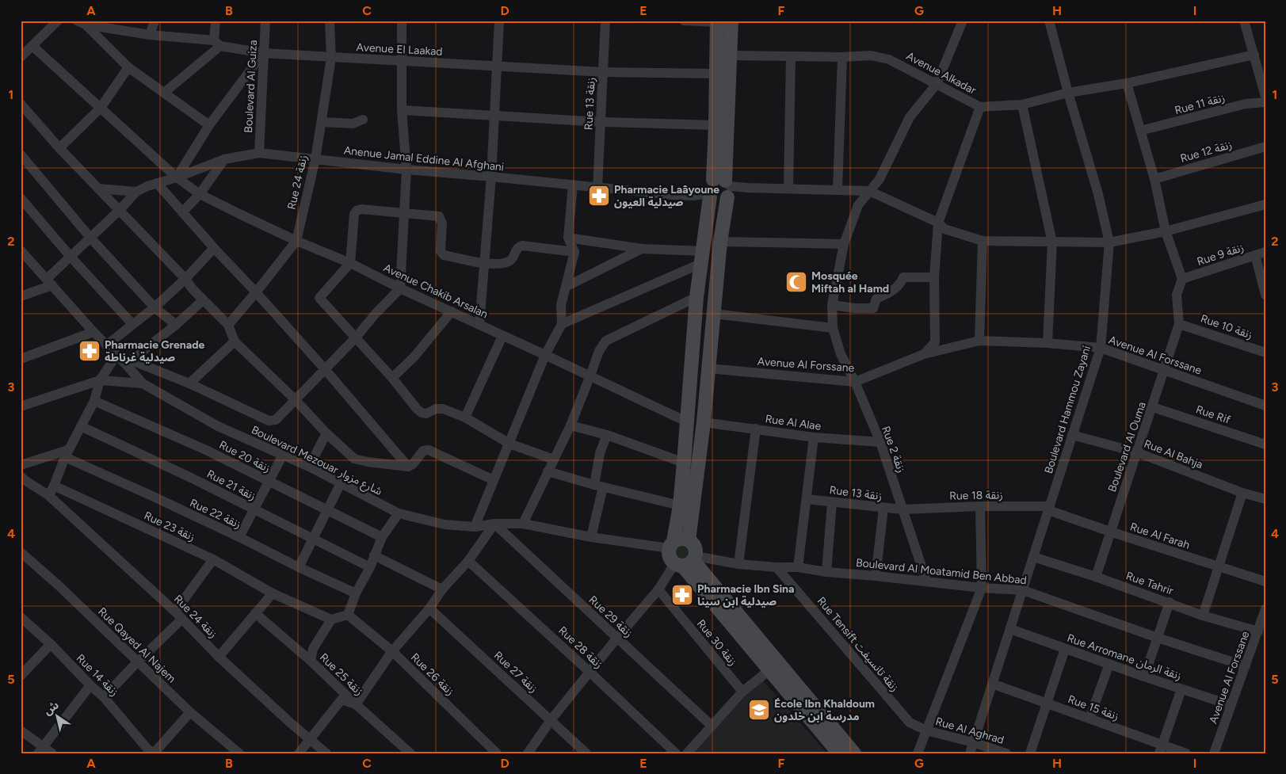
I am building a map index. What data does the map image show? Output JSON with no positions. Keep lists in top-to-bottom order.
{
  "streets": {
    "street": [
      "Avenue El Laakad",
      "Avenue Alkadar",
      "Boulevard Al Guiza",
      "Rue 13 زنقة",
      "Rue 11 زنقة",
      "Rue 12 زنقة",
      "Anenue Jamal Eddine Al Afghani",
      "Rue 24 زنقة",
      "Rue 9 زنقة",
      "Avenue Chakib Arsalan",
      "Rue 10 زنقة",
      "Avenue Al Forssane",
      "Boulevard Hammou Zayani",
      "Rue Rif",
      "Rue Al Alae",
      "Boulevard Al Ouma",
      "Rue 2 زنقة",
      "Rue Al Bahja",
      "Rue 20 زنقة",
      "Boulevard Mezouar شارع مزوار",
      "Rue 21 زنقة",
      "Rue 18 زنقة",
      "Rue 22 زنقة",
      "Rue 23 زنقة",
      "Rue Al Farah",
      "Boulevard Al Moatamid Ben Abbad",
      "Rue Tahrir",
      "Rue 29 زنقة",
      "Rue 30 زنقة",
      "Rue Tensift زنقة تانسيفت",
      "Rue Qayed Al Najem",
      "Rue 28 زنقة",
      "Rue Arromane زنقة الرمان",
      "Rue 27 زنقة",
      "Rue 25 زنقة",
      "Rue 26 زنقة",
      "Rue 14 زنقة",
      "Rue 15 زنقة",
      "Rue Al Aghrad"
    ]
  },
  "crossings": [
    ["Avenue El Laakad", "Boulevard Al Guiza"],
    ["Avenue El Laakad", "Rue 13 زنقة"],
    ["Avenue El Laakad", "Rue 24 زنقة"],
    ["Avenue Alkadar", "Boulevard Hammou Zayani"],
    ["Avenue Alkadar", "Rue 2 زنقة"],
    ["Boulevard Al Guiza", "Anenue Jamal Eddine Al Afghani"],
    ["Rue 13 زنقة", "Anenue Jamal Eddine Al Afghani"],
    ["Rue 13 زنقة", "Rue 2 زنقة"],
    ["Rue 13 زنقة", "Rue 18 زنقة"],
    ["Anenue Jamal Eddine Al Afghani", "Rue 24 زنقة"],
    ["Anenue Jamal Eddine Al Afghani", "Avenue Chakib Arsalan"],
    ["Rue 24 زنقة", "Avenue Chakib Arsalan"],
    ["Rue 24 زنقة", "Rue 23 زنقة"],
    ["Rue 10 زنقة", "Boulevard Al Ouma"],
    ["Avenue Al Forssane", "Boulevard Hammou Zayani"],
    ["Avenue Al Forssane", "Boulevard Al Ouma"],
    ["Avenue Al Forssane", "Rue 2 زنقة"],
    ["Avenue Al Forssane", "Boulevard Al Moatamid Ben Abbad"],
    ["Avenue Al Forssane", "Rue Tahrir"],
    ["Avenue Al Forssane", "Rue Arromane زنقة الرمان"],
    ["Boulevard Hammou Zayani", "Rue Al Bahja"],
    ["Boulevard Hammou Zayani", "Rue 18 زنقة"],
    ["Boulevard Hammou Zayani", "Rue Al Farah"],
    ["Boulevard Hammou Zayani", "Boulevard Al Moatamid Ben Abbad"],
    ["Boulevard Hammou Zayani", "Rue Tahrir"],
    ["Boulevard Hammou Zayani", "Rue Arromane زنقة الرمان"],
    ["Boulevard Hammou Zayani", "Rue 15 زنقة"],
    ["Boulevard Hammou Zayani", "Rue Al Aghrad"],
    ["Rue Rif", "Boulevard Al Ouma"],
    ["Rue Al Alae", "Rue 2 زنقة"],
    ["Boulevard Al Ouma", "Rue Al Bahja"],
    ["Boulevard Al Ouma", "Rue Al Farah"],
    ["Boulevard Al Ouma", "Rue Tahrir"],
    ["Rue 2 زنقة", "Rue 18 زنقة"],
    ["Rue 2 زنقة", "Boulevard Al Moatamid Ben Abbad"],
    ["Boulevard Mezouar شارع مزوار", "Boulevard Al Moatamid Ben Abbad"],
    ["Boulevard Mezouar شارع مزوار", "Rue 29 زنقة"],
    ["Rue 18 زنقة", "Rue Al Farah"],
    ["Boulevard Al Moatamid Ben Abbad", "Rue Tensift زنقة تانسيفت"],
    ["Rue Tensift زنقة تانسيفت", "Rue Al Aghrad"]
  ],
  "places": {
    "pharmacy": ["Pharmacie Laâyoune صيدلية العيون", "Pharmacie Grenade صيدلية غرناطة", "Pharmacie Ibn Sina صيدلية ابن سينا"],
    "mosque": ["Mosquée Miftah al Hamd"],
    "school or university": ["École Ibn Khaldoum مدرسة ابن خلدون"]
  },
  "north": "top left",
  "grid": {
    "columns": [
      "A",
      "B",
      "C",
      "D",
      "E",
      "F",
      "G",
      "H",
      "I"
    ],
    "rows": [
      "1",
      "2",
      "3",
      "4",
      "5"
    ]
  }
}
